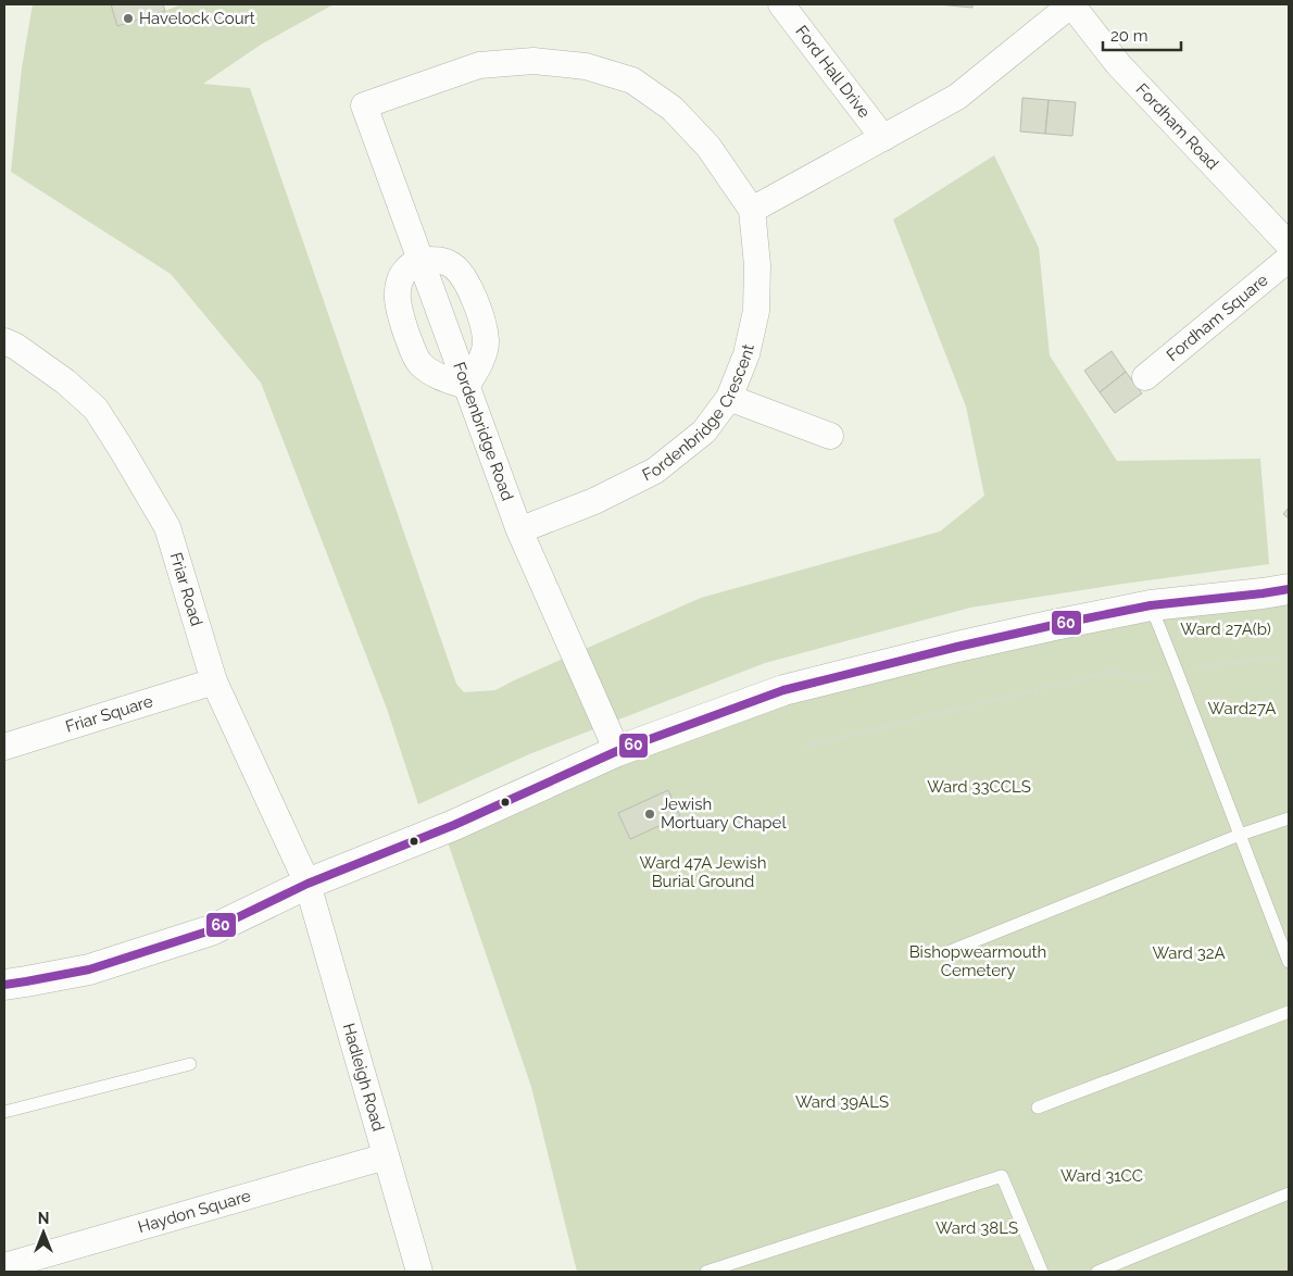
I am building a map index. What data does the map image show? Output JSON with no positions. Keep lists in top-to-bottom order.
{
  "streets": {
    "street": [
      "Ford Hall Drive",
      "Fordham Road",
      "Fordham Square",
      "Fordenbridge Crescent",
      "Fordenbridge Road",
      "Friar Road",
      "Friar Square",
      "Hadleigh Road",
      "Haydon Square"
    ]
  },
  "crossings": [
    ["Fordenbridge Crescent", "Fordenbridge Road"],
    ["Friar Road", "Friar Square"],
    ["Friar Road", "Hadleigh Road"],
    ["Hadleigh Road", "Haydon Square"]
  ],
  "parks": [
    "Ward 27A(b)",
    "Ward27A",
    "Ward 33CCLS",
    "Ward 47A Jewish Burial Ground",
    "Bishopwearmouth Cemetery",
    "Ward 32A",
    "Ward 39ALS",
    "Ward 31CC",
    "Ward 38LS"
  ],
  "places": ["Havelock Court", "Jewish Mortuary Chapel"],
  "lines": ["transit line 60"],
  "scale_bar": "20 m",
  "north": "top"
}
